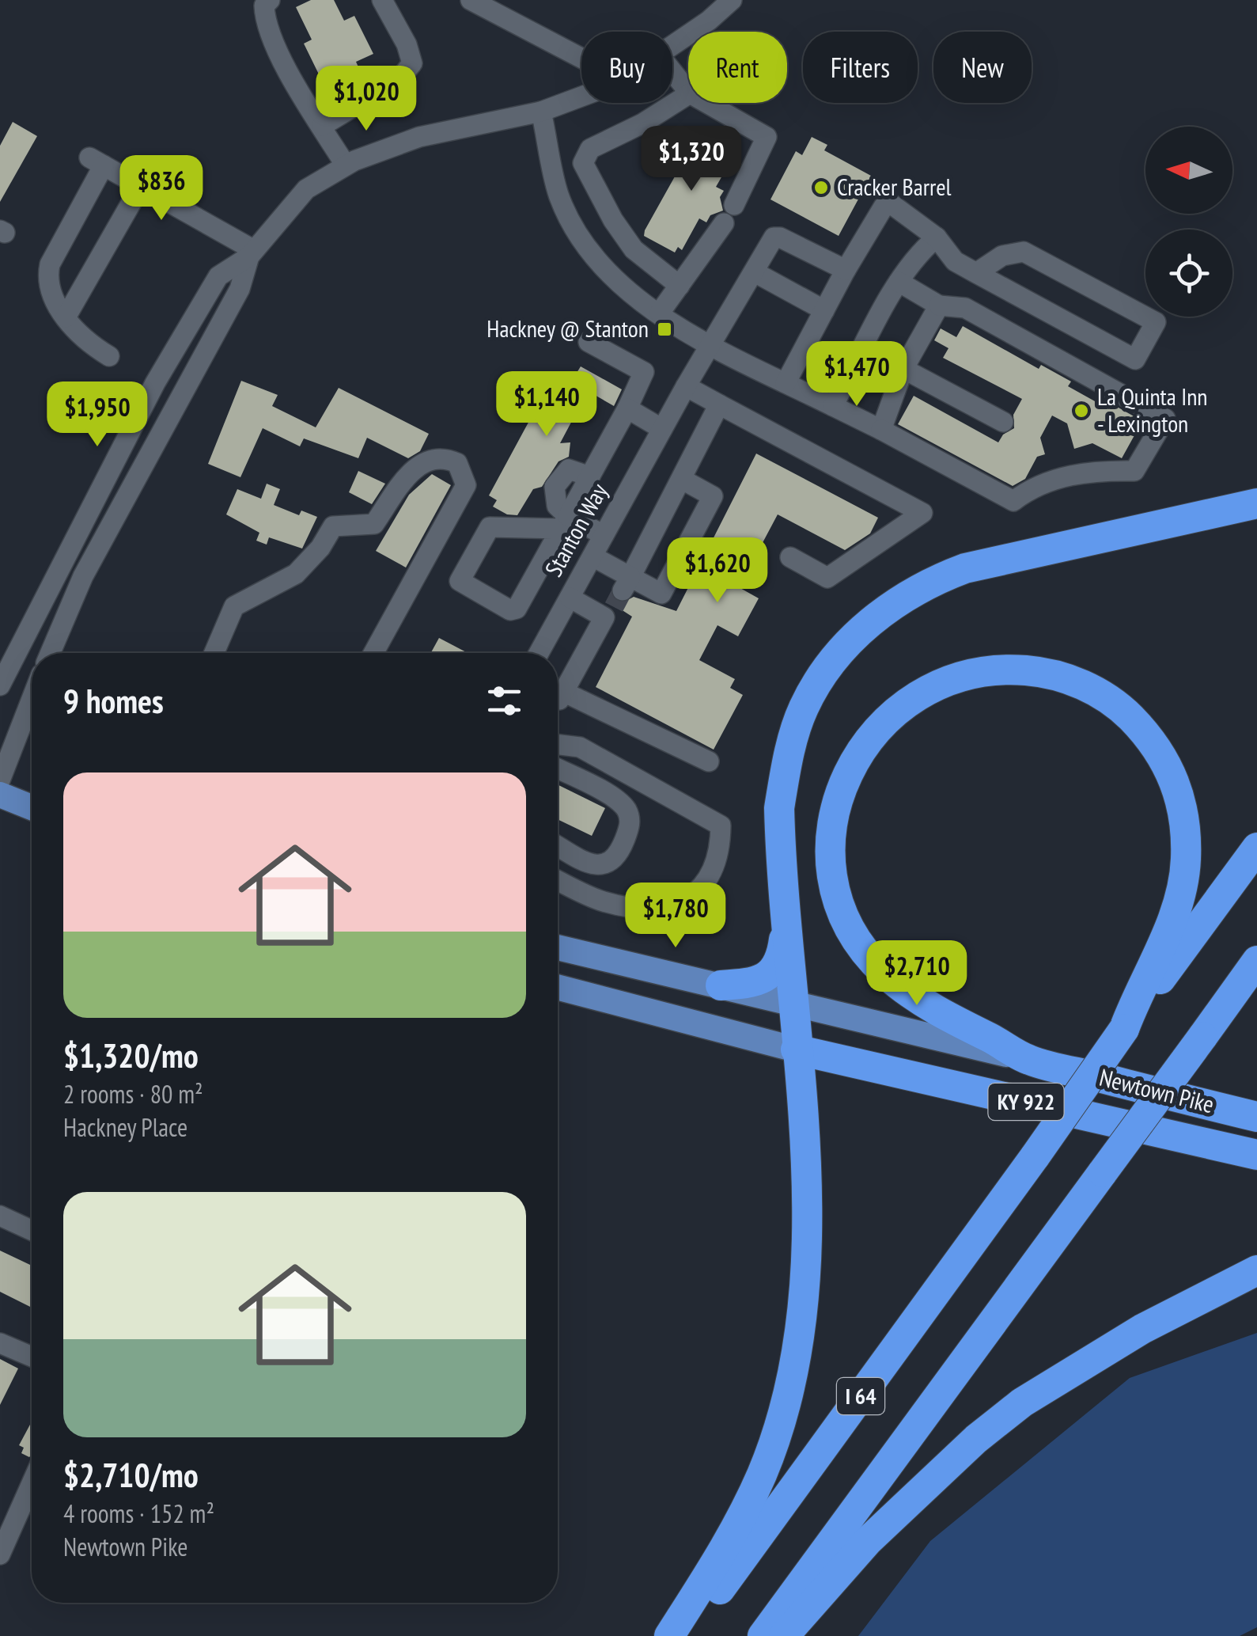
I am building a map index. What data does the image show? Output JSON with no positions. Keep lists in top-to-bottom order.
{
  "streets": {
    "highway": ["Newtown Pike", "KY 922", "I 64"],
    "street": ["Stanton Way"]
  },
  "places": {
    "other": ["Cracker Barrel", "La Quinta Inn - Lexington"],
    "transit": ["Hackney @ Stanton"]
  },
  "north": "left",
  "page": {
    "chip": [
      "Buy",
      "Rent",
      "Filters",
      "New"
    ],
    "price": [
      "$1,020",
      "$1,320",
      "$836",
      "$1,470",
      "$1,140",
      "$1,950",
      "$1,620",
      "$1,780",
      "$2,710"
    ],
    "heading": "9 homes",
    "list": [
      {
        "name": "$1,320/mo",
        "note": "2 rooms · 80 m² · Hackney Place"
      },
      {
        "name": "$2,710/mo",
        "note": "4 rooms · 152 m² · Newtown Pike"
      }
    ]
  }
}
